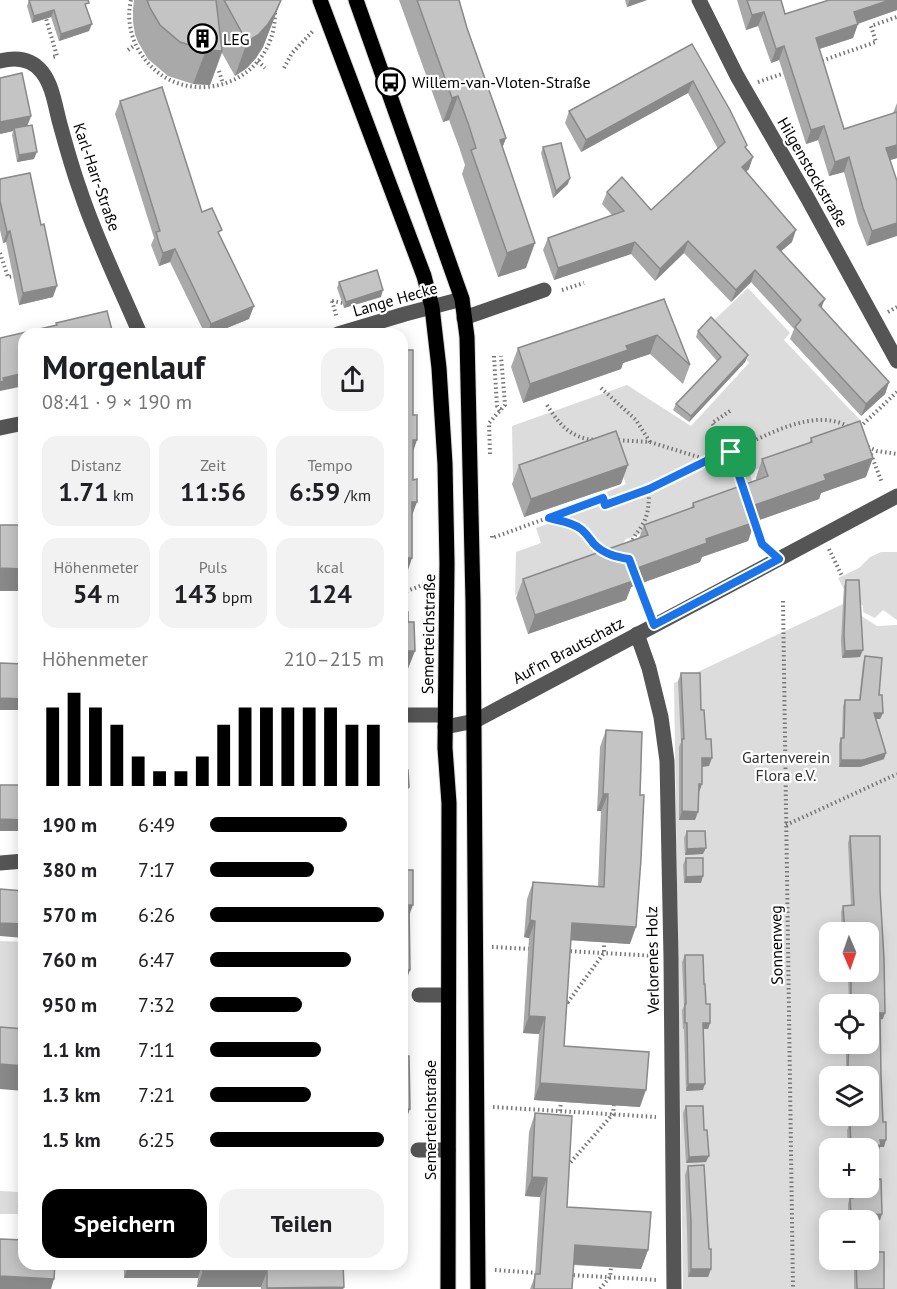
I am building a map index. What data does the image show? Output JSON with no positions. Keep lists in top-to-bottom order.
{
  "streets": {
    "main road": ["Semerteichstraße"],
    "street": [
      "Hilgenstockstraße",
      "Karl-Harr-Straße",
      "Lange Hecke",
      "Auf'm Brautschatz",
      "Verlorenes Holz"
    ],
    "path": ["Sonnenweg"]
  },
  "crossings": [
    ["Lange Hecke", "Semerteichstraße"],
    ["Semerteichstraße", "Auf'm Brautschatz"],
    ["Auf'm Brautschatz", "Verlorenes Holz"]
  ],
  "parks": ["Gartenverein Flora e.V."],
  "places": {
    "building": ["LEG"],
    "bus stop": ["Willem-van-Vloten-Straße"]
  },
  "north": "bottom",
  "page": {
    "heading": ["Morgenlauf", "08:41 · 9 × 190 m"],
    "stats": [
      ["Distanz", "1.71 km"],
      ["Zeit", "11:56"],
      ["Tempo", "6:59 /km"],
      ["Höhenmeter", "54 m"],
      ["Puls", "143 bpm"],
      ["kcal", "124"]
    ],
    "chart": ["Höhenmeter", "210–215 m"],
    "list": [
      {
        "name": "190 m",
        "note": "6:49"
      },
      {
        "name": "380 m",
        "note": "7:17"
      },
      {
        "name": "570 m",
        "note": "6:26"
      },
      {
        "name": "760 m",
        "note": "6:47"
      },
      {
        "name": "950 m",
        "note": "7:32"
      },
      {
        "name": "1.1 km",
        "note": "7:11"
      },
      {
        "name": "1.3 km",
        "note": "7:21"
      },
      {
        "name": "1.5 km",
        "note": "6:25"
      }
    ],
    "map_buttons": ["+", "−"],
    "buttons": ["Speichern", "Teilen"]
  }
}
